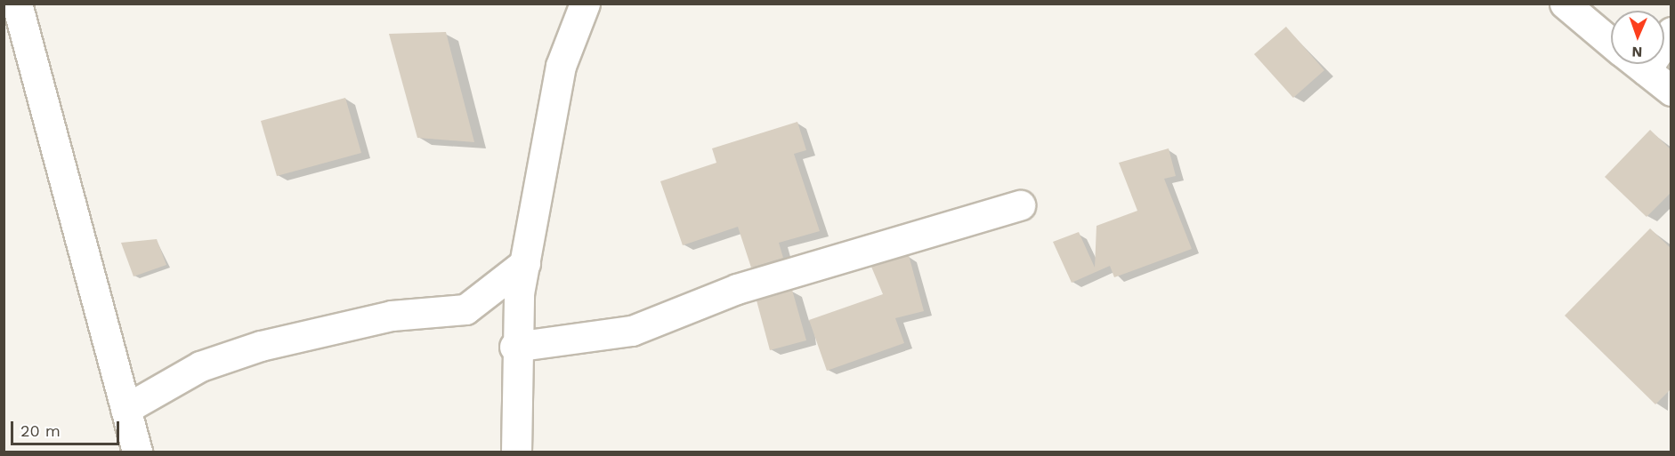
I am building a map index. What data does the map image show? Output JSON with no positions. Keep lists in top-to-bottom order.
{
  "scale_bar": "20 m",
  "north": "bottom"
}
